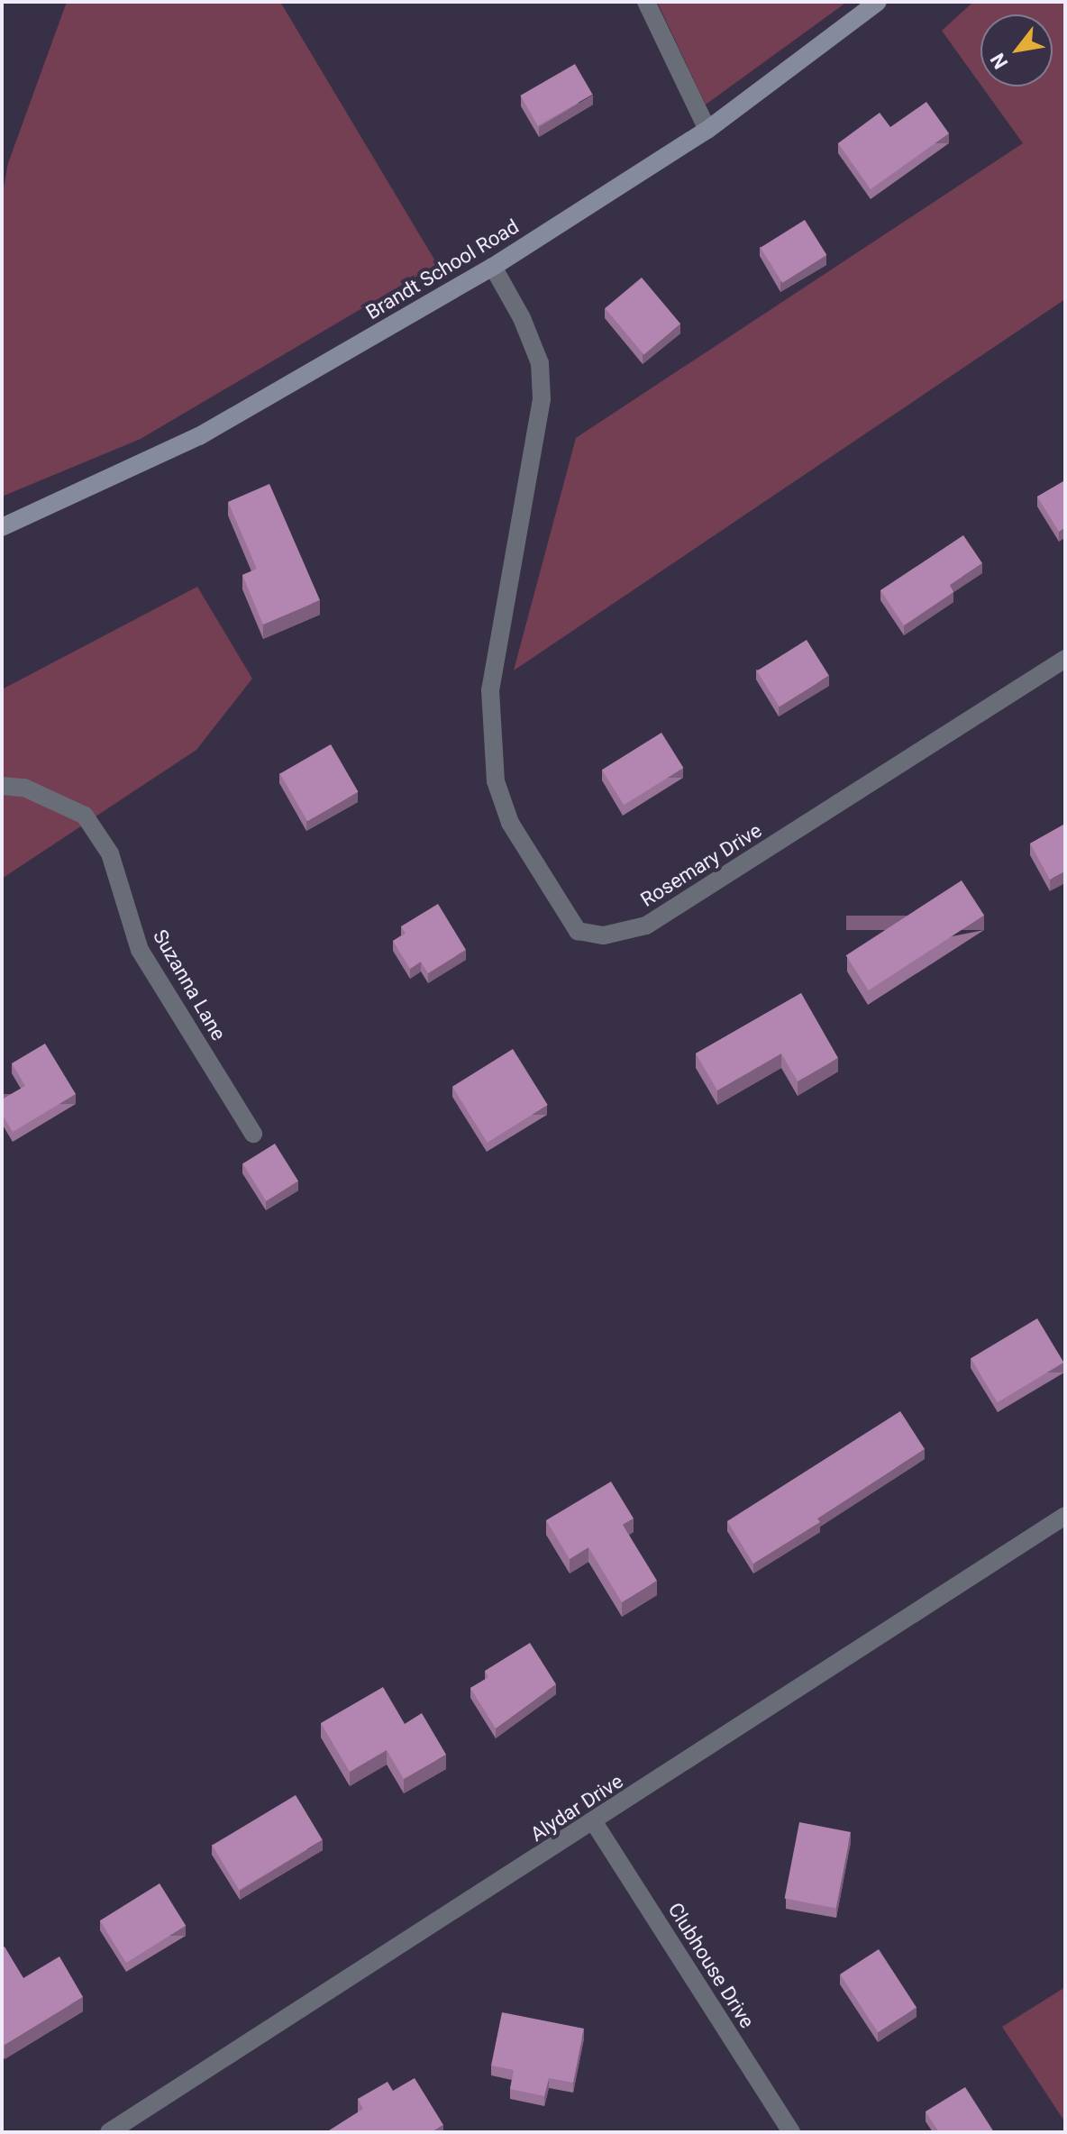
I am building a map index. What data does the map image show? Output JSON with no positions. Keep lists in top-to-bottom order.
{
  "streets": {
    "street": [
      "Brandt School Road",
      "Rosemary Drive",
      "Suzanna Lane",
      "Alydar Drive",
      "Clubhouse Drive"
    ]
  },
  "crossings": [
    ["Brandt School Road", "Rosemary Drive"],
    ["Alydar Drive", "Clubhouse Drive"]
  ],
  "north": "bottom left"
}
